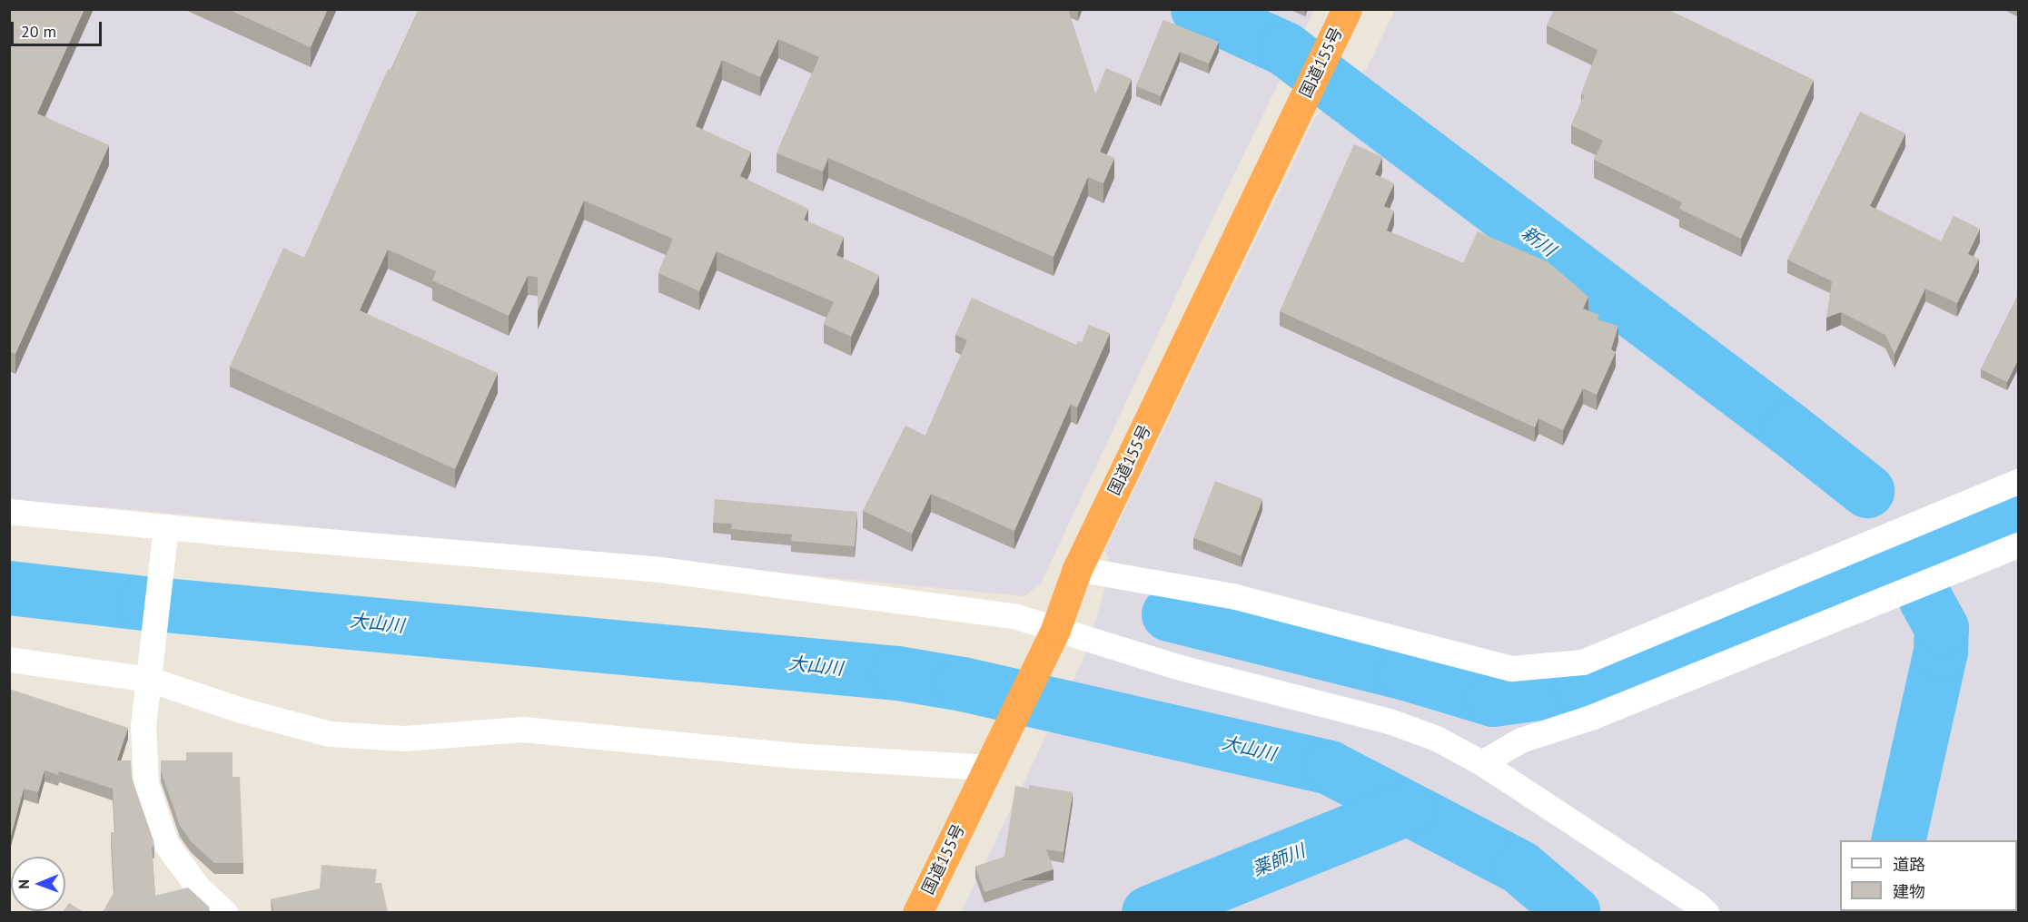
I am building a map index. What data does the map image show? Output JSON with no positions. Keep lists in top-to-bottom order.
{
  "streets": {
    "highway": ["国道155号"]
  },
  "water": ["新川", "大山川", "薬師川"],
  "legend": ["道路", "建物"],
  "scale_bar": "20 m",
  "north": "left"
}
